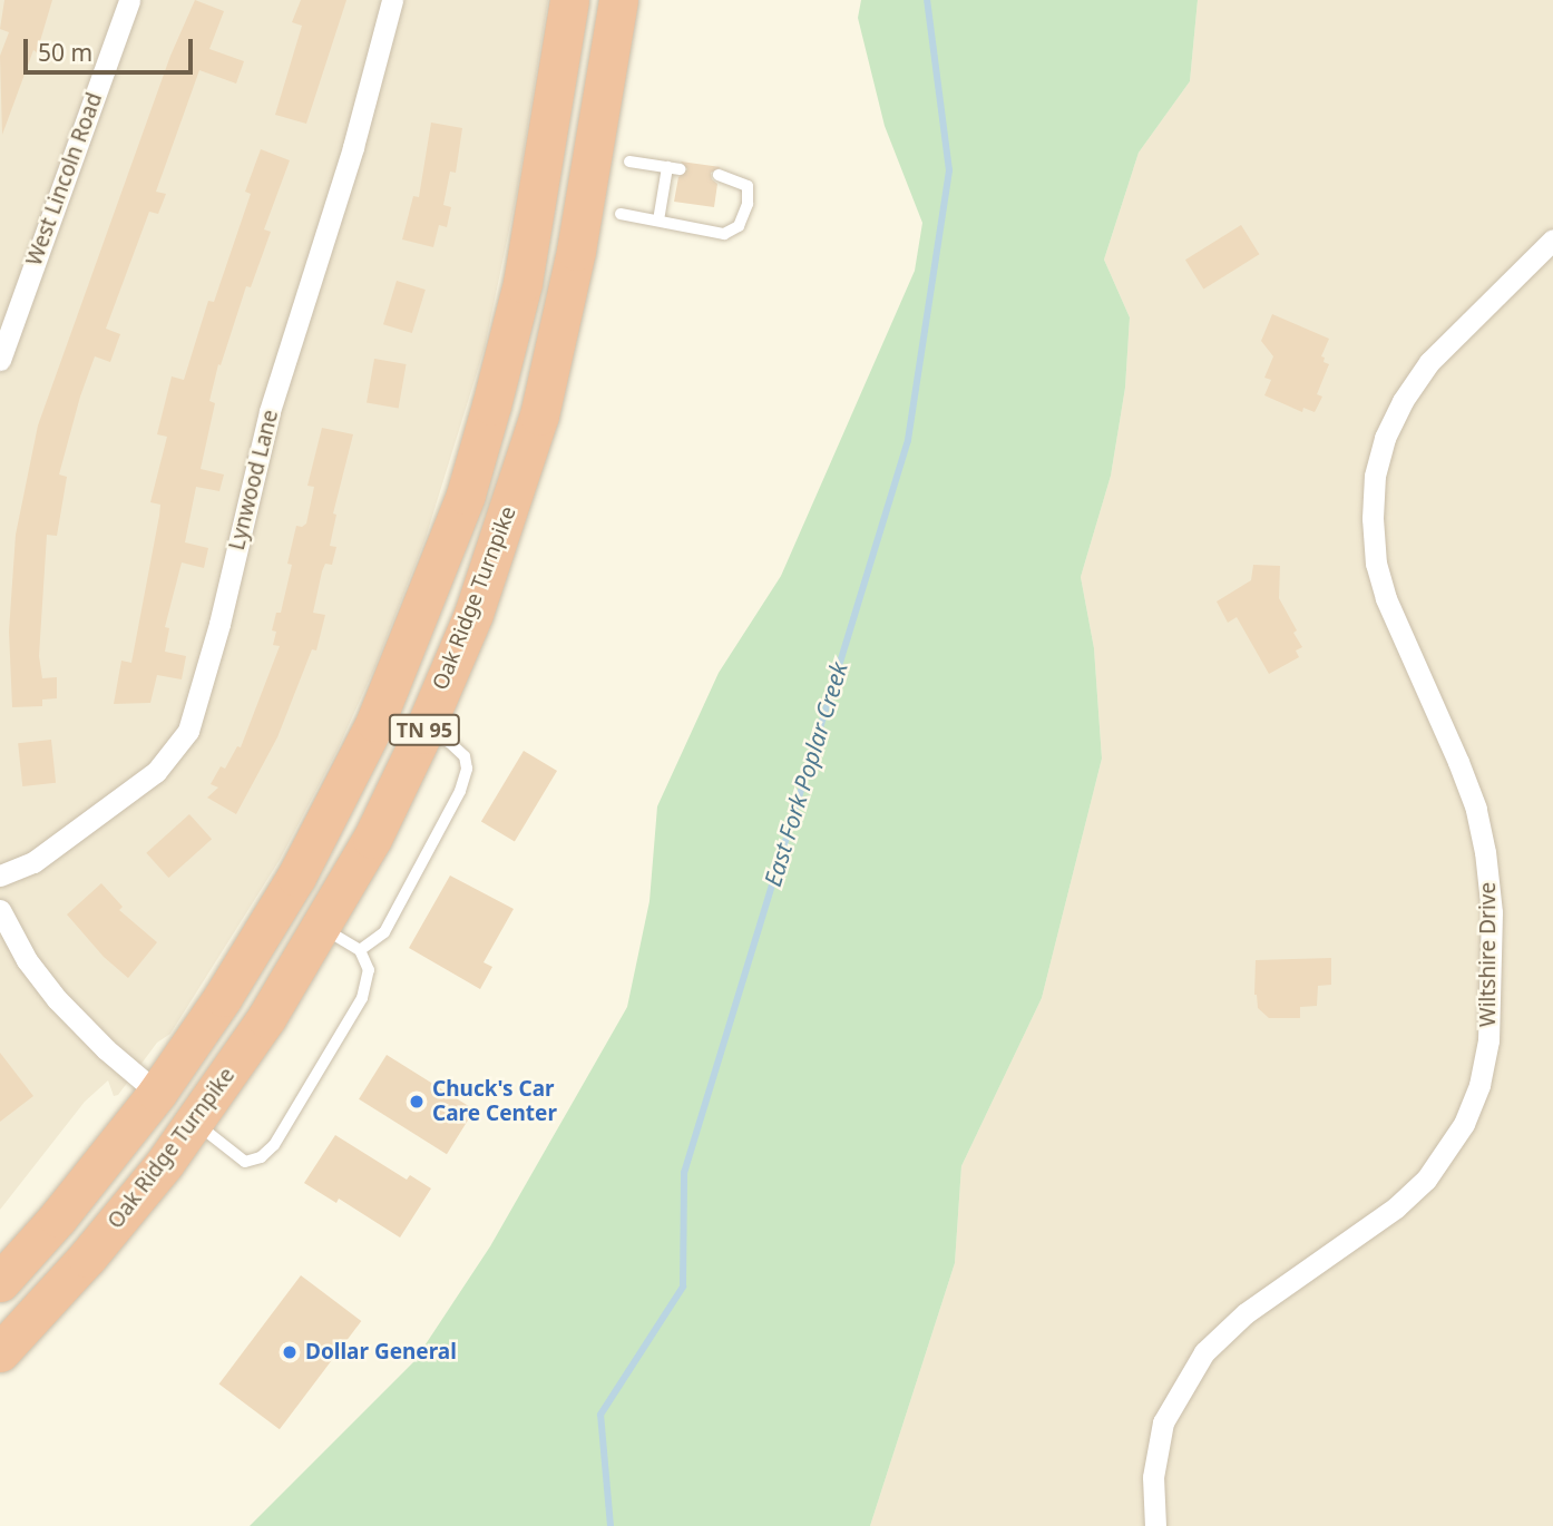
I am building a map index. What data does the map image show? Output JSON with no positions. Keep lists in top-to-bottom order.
{
  "streets": {
    "highway": ["Oak Ridge Turnpike", "TN 95"],
    "street": ["West Lincoln Road", "Lynwood Lane", "Wiltshire Drive"]
  },
  "water": ["East Fork Poplar Creek"],
  "places": ["Chuck's Car Care Center", "Dollar General"],
  "scale_bar": "50 m"
}
